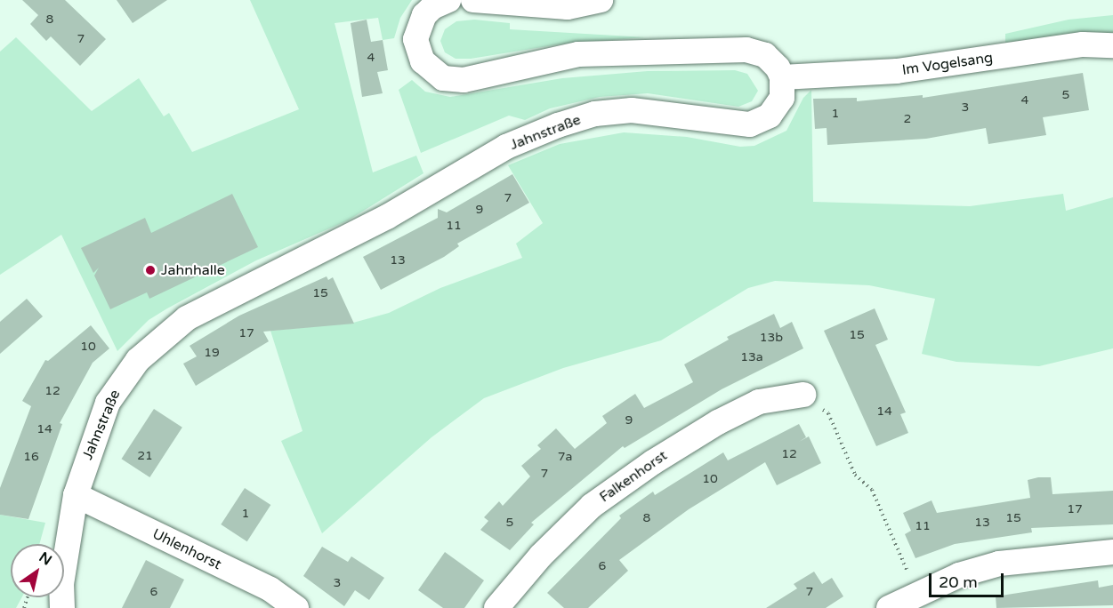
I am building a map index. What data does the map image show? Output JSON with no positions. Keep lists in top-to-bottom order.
{
  "streets": {
    "street": [
      "Im Vogelsang",
      "Jahnstraße",
      "Falkenhorst",
      "Uhlenhorst"
    ]
  },
  "crossings": [
    ["Im Vogelsang", "Jahnstraße"],
    ["Jahnstraße", "Uhlenhorst"]
  ],
  "places": ["Jahnhalle"],
  "house_numbers": [
    "8",
    "7",
    "4",
    "5",
    "4",
    "3",
    "1",
    "2",
    "7",
    "9",
    "11",
    "13",
    "15",
    "17",
    "15",
    "13b",
    "10",
    "19",
    "13a",
    "12",
    "14",
    "9",
    "14",
    "12",
    "21",
    "16",
    "7a",
    "7",
    "10",
    "17",
    "1",
    "8",
    "15",
    "5",
    "13",
    "11",
    "6",
    "3",
    "6",
    "7"
  ],
  "scale_bar": "20 m",
  "north": "top right"
}
